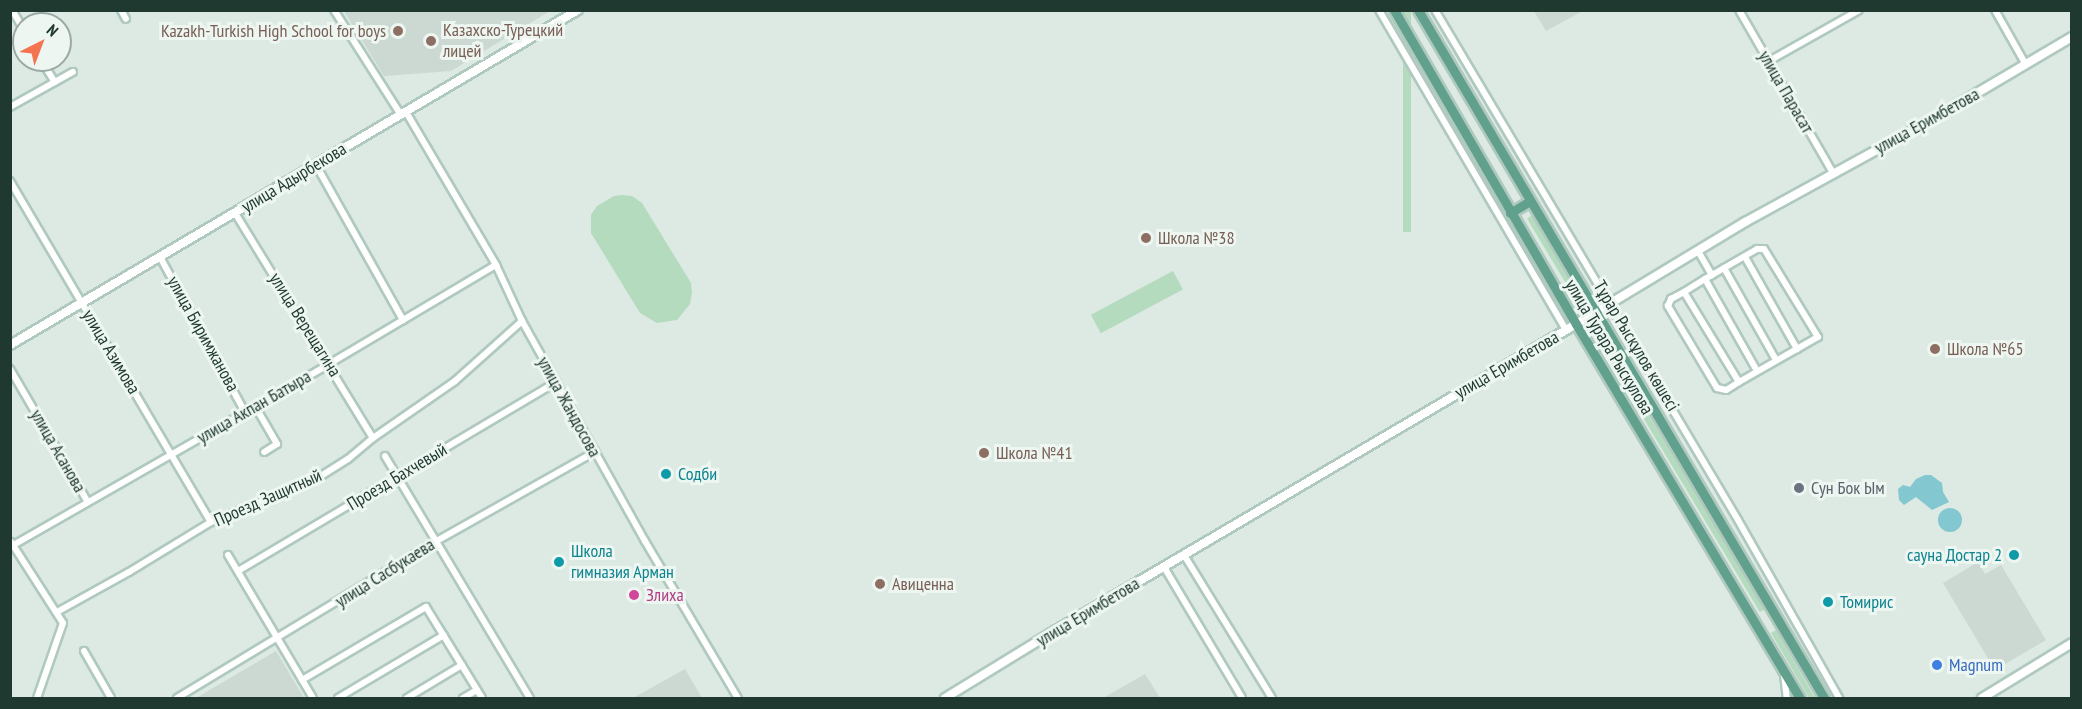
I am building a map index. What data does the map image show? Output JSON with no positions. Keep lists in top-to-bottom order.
{
  "streets": {
    "main road": [
      "улица Еримбетова",
      "улица Адырбекова",
      "Тұрар Рыскұлов көшесі",
      "улица Турара Рыскулова"
    ],
    "street": [
      "улица Парасат",
      "улица Верещагина",
      "улица Биримжанова",
      "улица Азимова",
      "улица Акпан Батыра",
      "улица Жандосова",
      "улица Асанова",
      "Проезд Бахчевый",
      "Проезд Защитный",
      "улица Сасбукаева"
    ]
  },
  "crossings": [
    ["улица Парасат", "улица Еримбетова"],
    ["улица Еримбетова", "Тұрар Рыскұлов көшесі"],
    ["улица Еримбетова", "улица Турара Рыскулова"],
    ["улица Адырбекова", "улица Верещагина"],
    ["улица Адырбекова", "улица Биримжанова"],
    ["улица Адырбекова", "улица Азимова"],
    ["улица Адырбекова", "улица Жандосова"],
    ["улица Верещагина", "улица Акпан Батыра"],
    ["улица Верещагина", "Проезд Защитный"],
    ["улица Биримжанова", "улица Акпан Батыра"],
    ["улица Азимова", "улица Акпан Батыра"],
    ["улица Азимова", "Проезд Защитный"],
    ["улица Акпан Батыра", "улица Жандосова"],
    ["улица Акпан Батыра", "улица Асанова"],
    ["улица Жандосова", "Проезд Бахчевый"],
    ["улица Жандосова", "Проезд Защитный"],
    ["улица Жандосова", "улица Сасбукаева"]
  ],
  "places": [
    "Kazakh-Turkish High School for boys",
    "Казахско-Турецкий лицей",
    "Школа №38",
    "Школа №65",
    "Школа №41",
    "Содби",
    "Сун Бок Ым",
    "сауна Достар 2",
    "Школа гимназия Арман",
    "Авиценна",
    "Злиха",
    "Томирис",
    "Magnum"
  ],
  "north": "top right"
}
